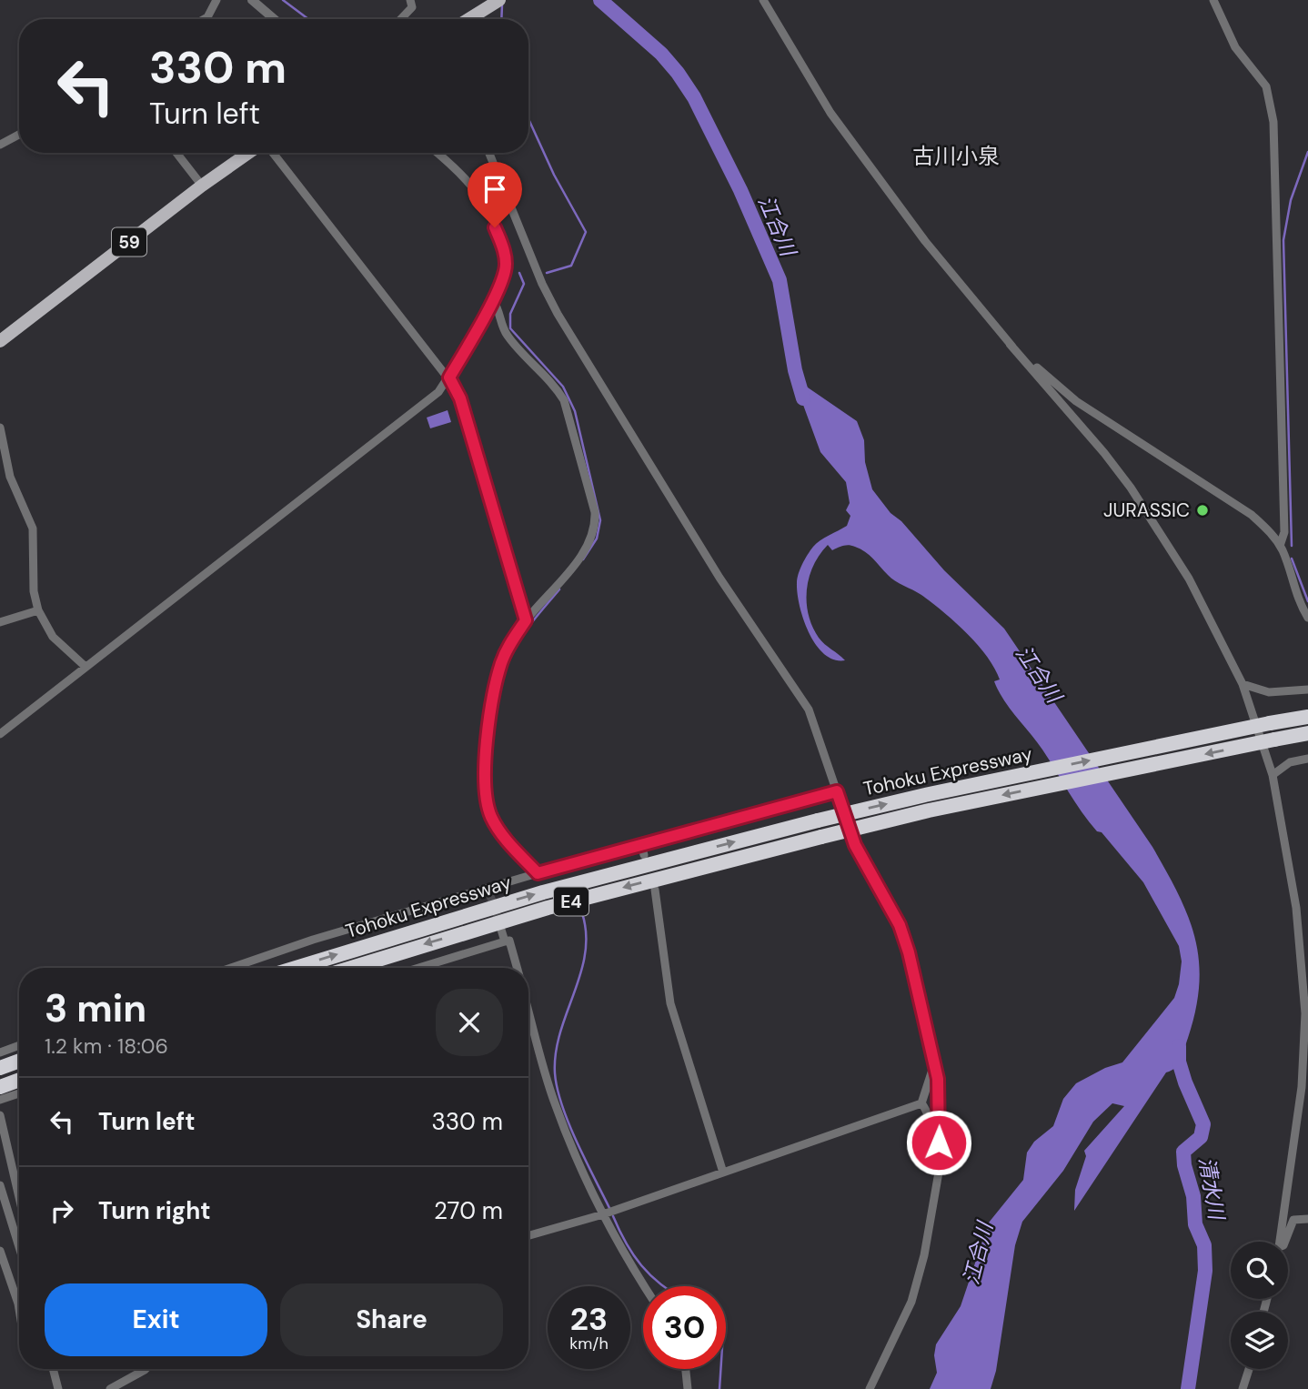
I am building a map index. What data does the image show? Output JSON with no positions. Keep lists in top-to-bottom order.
{
  "streets": {
    "highway": ["Tohoku Expressway", "E4"],
    "main road": ["59"]
  },
  "districts": ["古川小泉"],
  "water": ["江合川", "清水川"],
  "places": ["JURASSIC"],
  "page": {
    "turn": ["330 m", "Turn left"],
    "heading": ["3 min", "1.2 km · 18:06"],
    "list": [
      {
        "name": "Turn left",
        "value": "330 m"
      },
      {
        "name": "Turn right",
        "value": "270 m"
      }
    ],
    "buttons": ["Exit", "Share"],
    "speed": "23 km/h",
    "limit": "30"
  }
}
